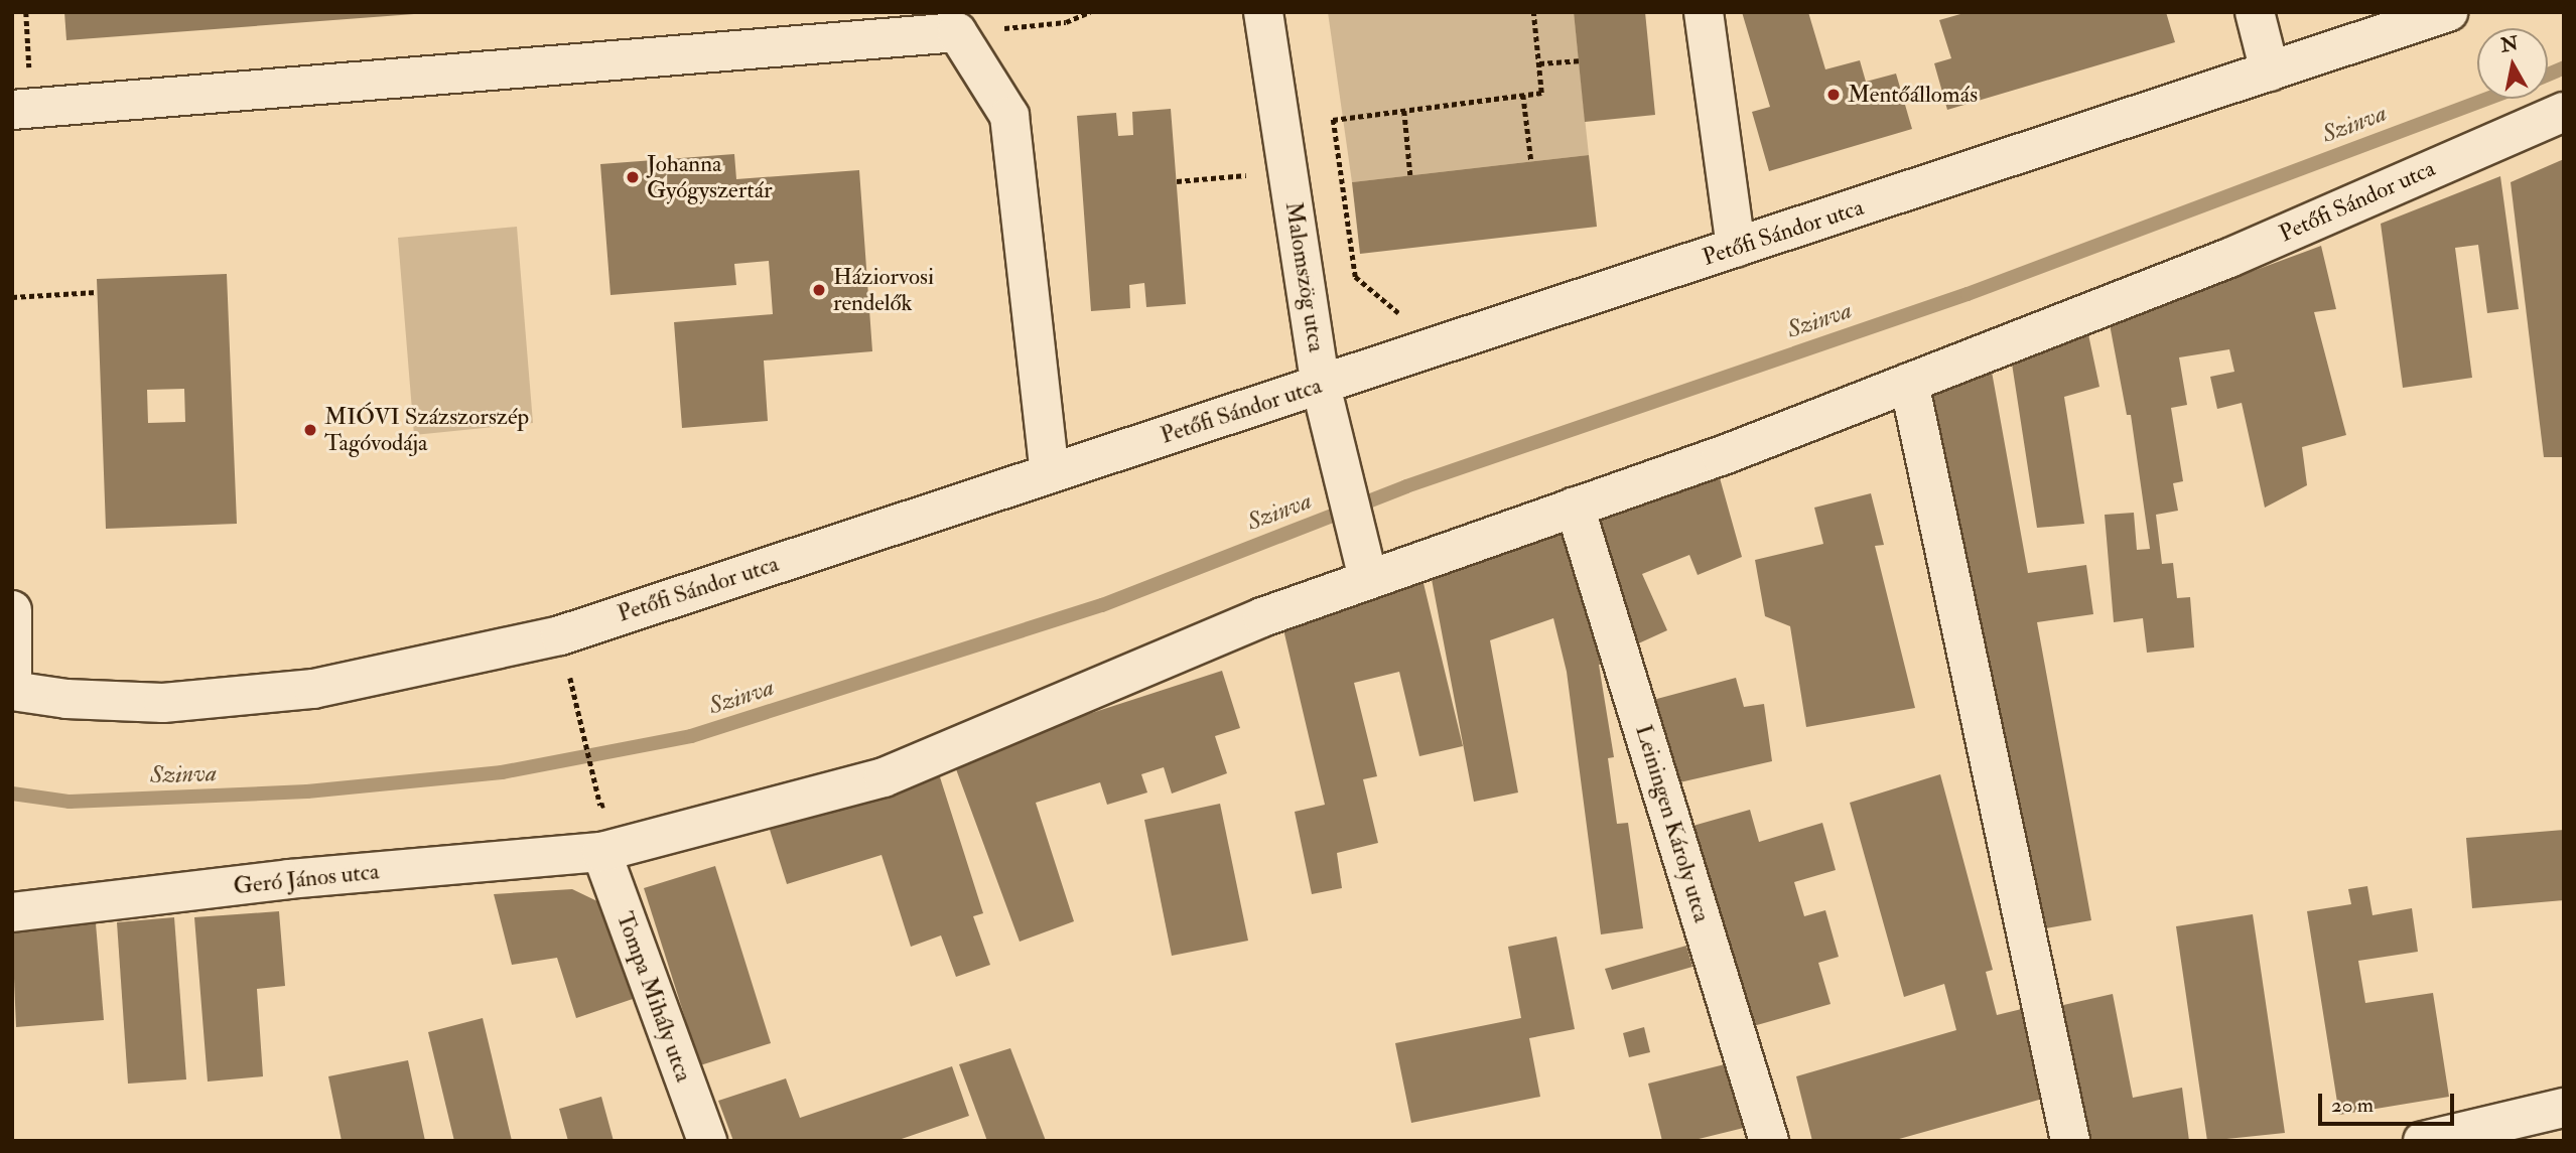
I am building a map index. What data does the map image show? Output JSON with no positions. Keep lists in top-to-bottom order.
{
  "streets": {
    "street": [
      "Petőfi Sándor utca",
      "Malomszög utca",
      "Leiningen Károly utca",
      "Geró János utca",
      "Tompa Mihály utca"
    ]
  },
  "crossings": [
    ["Petőfi Sándor utca", "Malomszög utca"],
    ["Petőfi Sándor utca", "Leiningen Károly utca"],
    ["Petőfi Sándor utca", "Geró János utca"],
    ["Petőfi Sándor utca", "Tompa Mihály utca"],
    ["Geró János utca", "Tompa Mihály utca"]
  ],
  "water": ["Szinva"],
  "places": [
    "Mentőállomás",
    "Johanna Gyógyszertár",
    "Háziorvosi rendelők",
    "MIÓVI Százszorszép Tagóvodája"
  ],
  "scale_bar": "20 m",
  "north": "top"
}
